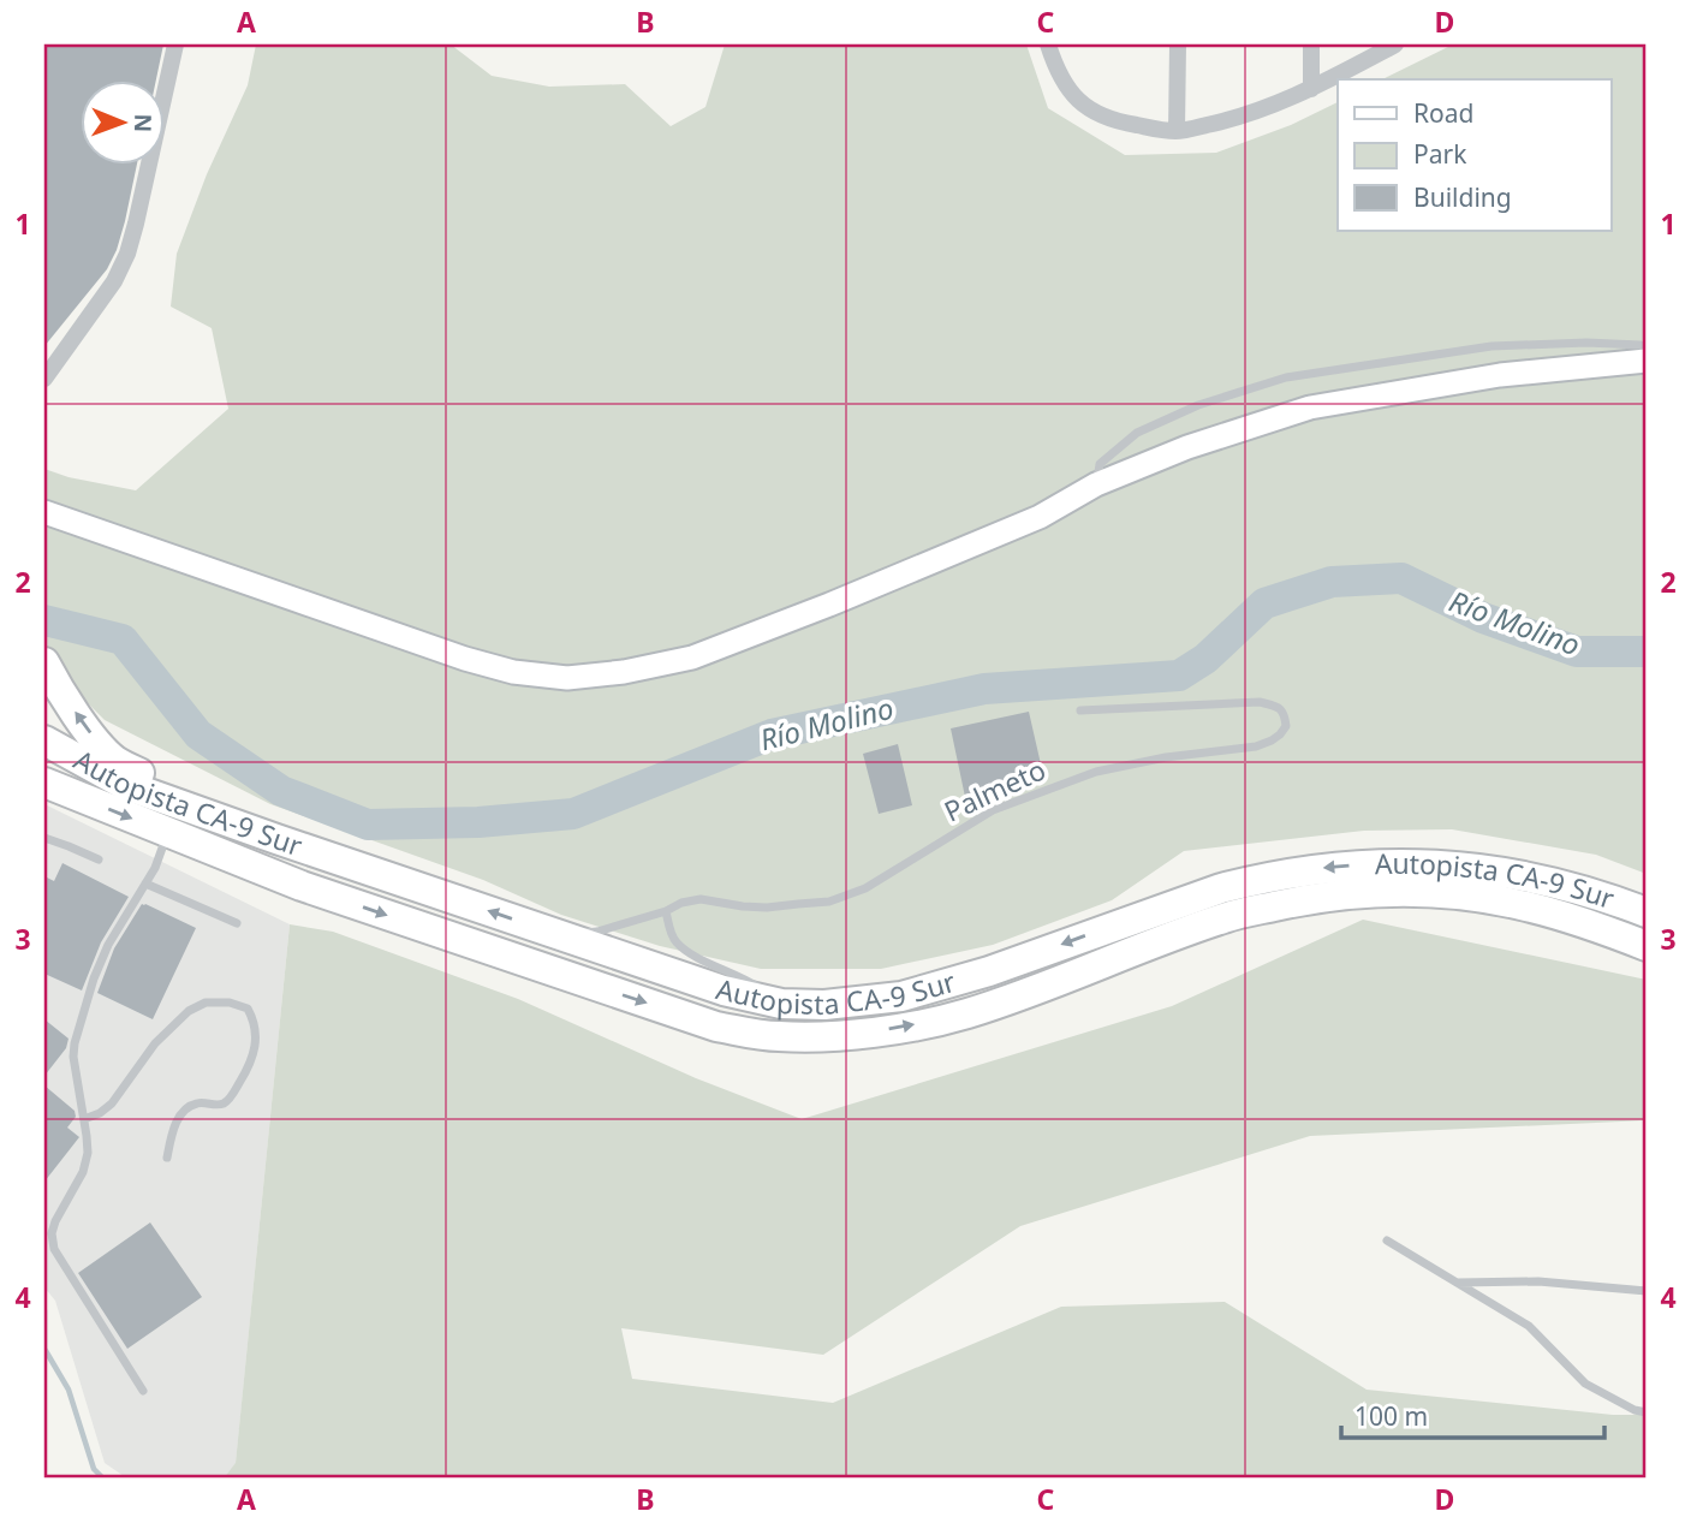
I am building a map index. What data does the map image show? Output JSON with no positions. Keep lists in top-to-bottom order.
{
  "streets": {
    "highway": ["Autopista CA-9 Sur"],
    "lane": ["Palmeto"]
  },
  "water": ["Río Molino"],
  "legend": ["Road", "Park", "Building"],
  "scale_bar": "100 m",
  "north": "right",
  "grid": {
    "columns": [
      "A",
      "B",
      "C",
      "D"
    ],
    "rows": [
      "1",
      "2",
      "3",
      "4"
    ]
  }
}
